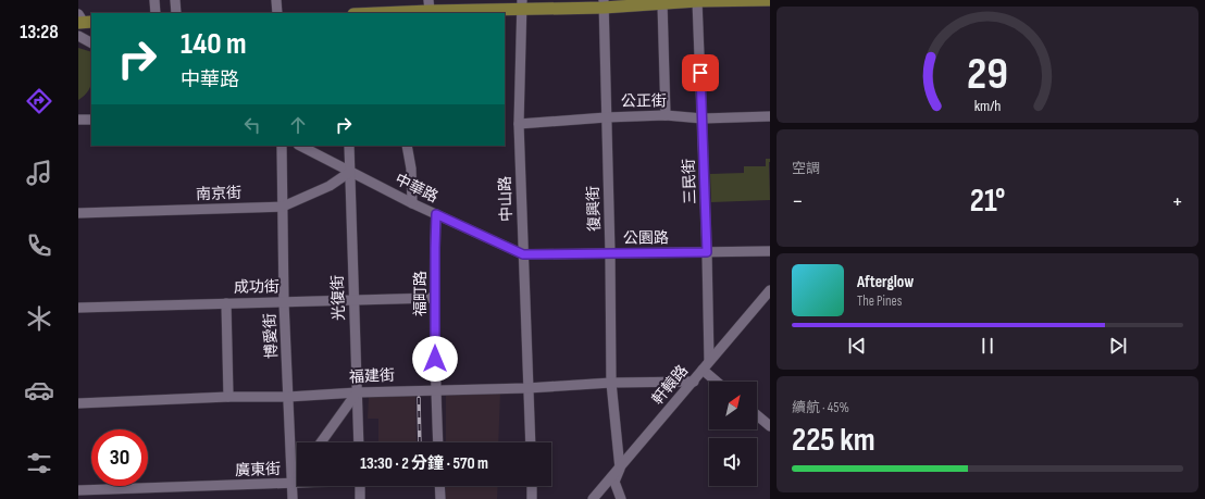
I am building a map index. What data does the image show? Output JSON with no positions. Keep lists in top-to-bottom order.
{
  "streets": {
    "street": [
      "公正街",
      "三民街",
      "中華路",
      "南京街",
      "中山路",
      "復興街",
      "公園路",
      "成功街",
      "福町路",
      "光復街",
      "博愛街",
      "福建街",
      "軒轅路",
      "廣東街"
    ]
  },
  "crossings": [
    ["公正街", "三民街"],
    ["公正街", "中山路"],
    ["公正街", "復興街"],
    ["三民街", "公園路"],
    ["三民街", "軒轅路"],
    ["中華路", "南京街"],
    ["中華路", "中山路"],
    ["中華路", "公園路"],
    ["中華路", "福町路"],
    ["中華路", "光復街"],
    ["南京街", "光復街"],
    ["南京街", "博愛街"],
    ["中山路", "公園路"],
    ["中山路", "福建街"],
    ["復興街", "公園路"],
    ["復興街", "福建街"],
    ["復興街", "軒轅路"],
    ["成功街", "福町路"],
    ["成功街", "光復街"],
    ["成功街", "博愛街"],
    ["福町路", "福建街"],
    ["光復街", "福建街"],
    ["博愛街", "福建街"],
    ["博愛街", "廣東街"],
    ["福建街", "軒轅路"]
  ],
  "north": "top right",
  "page": {
    "tabs": "13:28",
    "turn": ["140 m", "中華路"],
    "tile": [
      "空調",
      ["續航 · 45%", "225 km"]
    ],
    "heat": ["−", "21°", "+"],
    "song": ["Afterglow", "The Pines"],
    "limit": "30",
    "trip": "13:30 · 2 分鐘 · 570 m",
    "gauge": ["29", "km/h"]
  }
}
